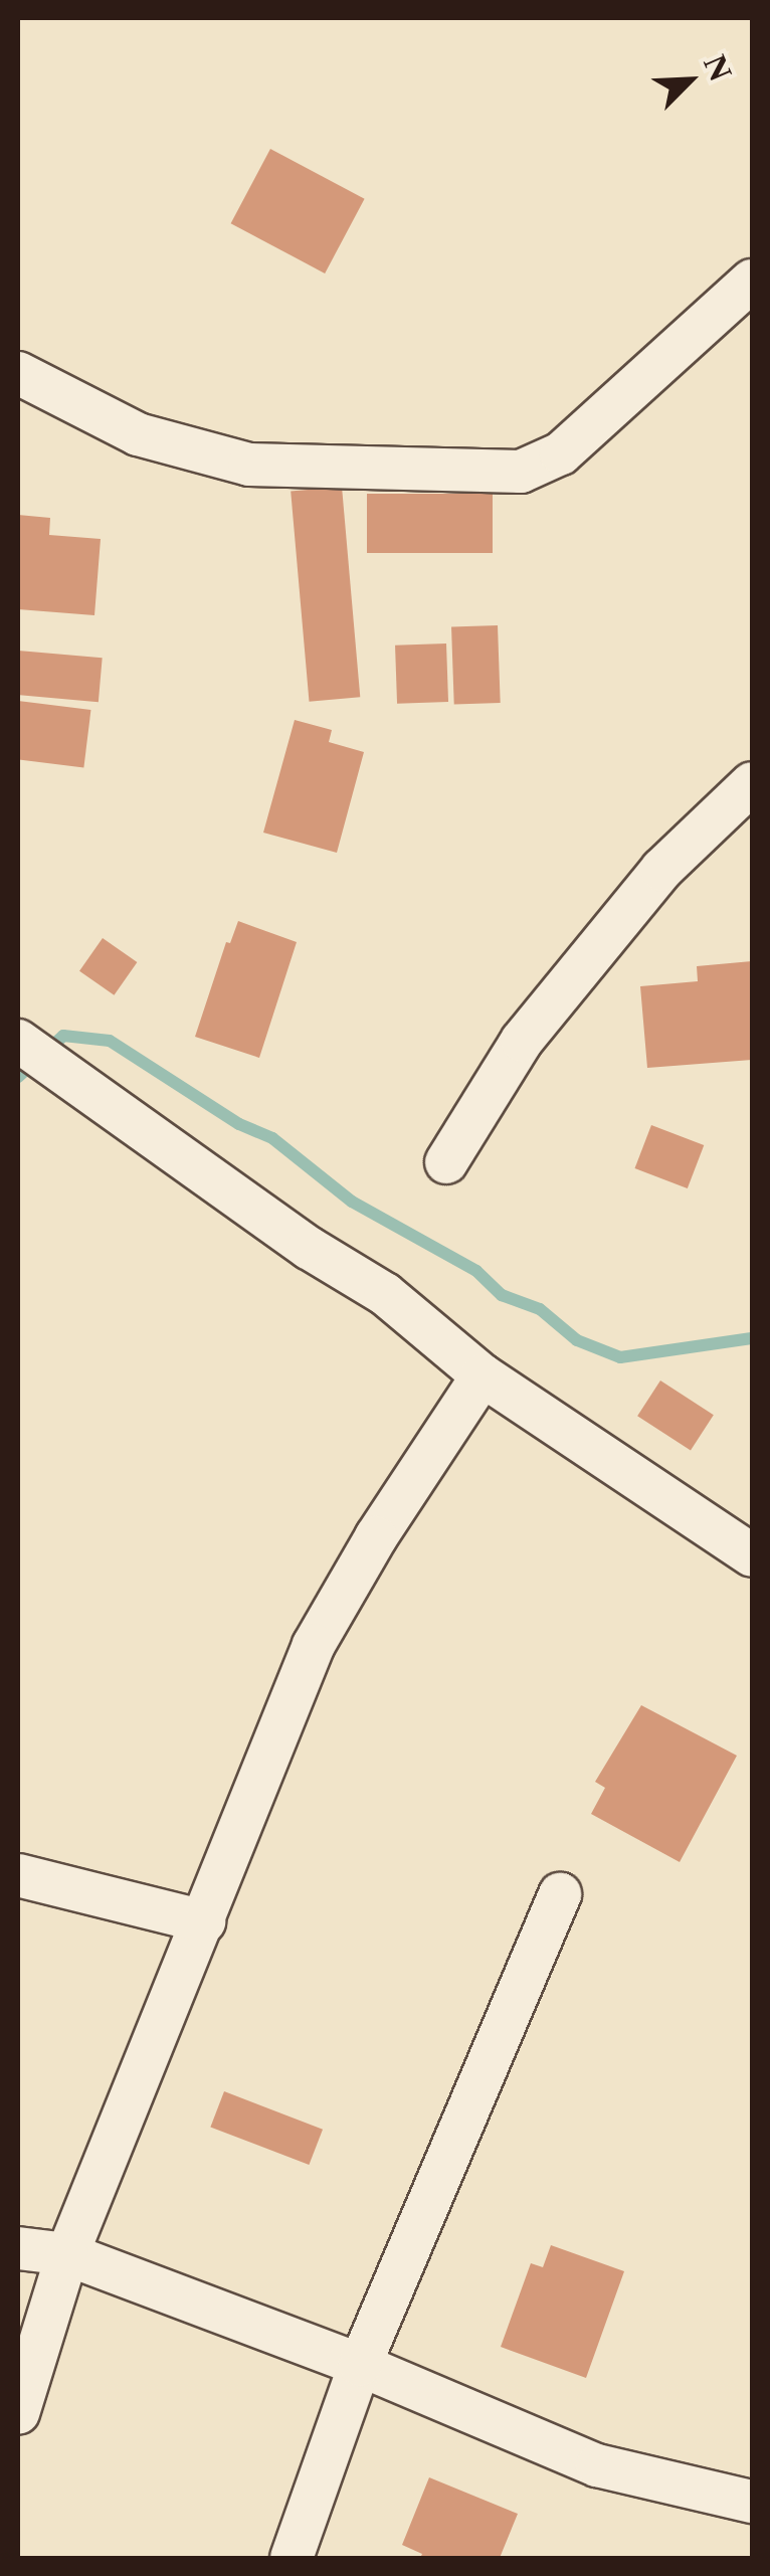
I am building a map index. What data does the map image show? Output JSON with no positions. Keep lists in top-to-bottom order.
{
  "north": "top right"
}
